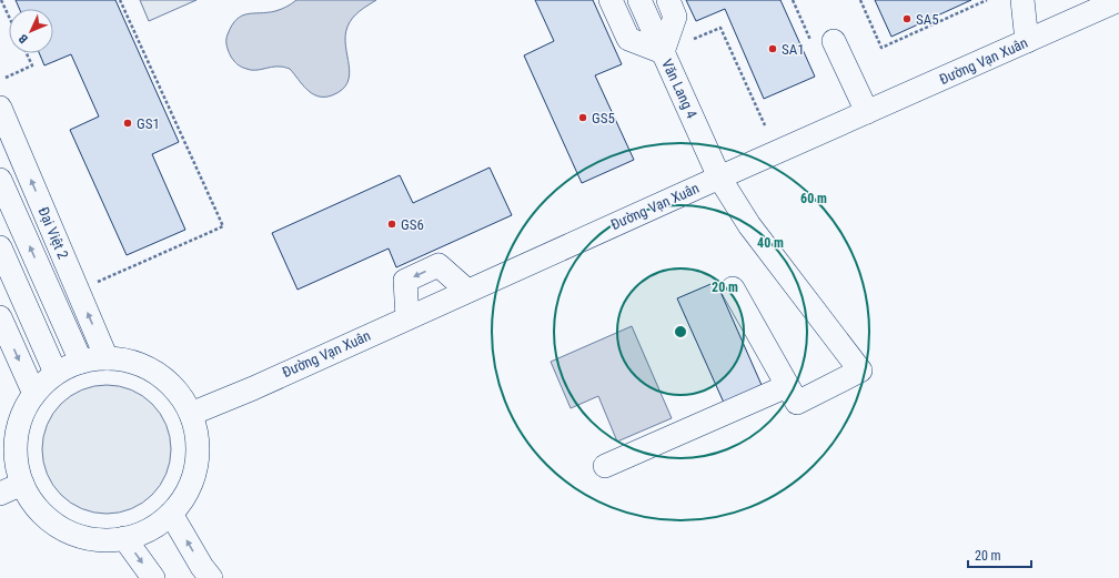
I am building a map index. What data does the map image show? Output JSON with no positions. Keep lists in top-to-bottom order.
{
  "streets": {
    "street": ["Đường Vạn Xuân", "Văn Lang 4", "Đại Việt 2"]
  },
  "crossings": [
    ["Đường Vạn Xuân", "Văn Lang 4"]
  ],
  "places": [
    "SA5",
    "SA1",
    "GS5",
    "GS1",
    "GS6"
  ],
  "scale_bar": "20 m",
  "north": "bottom left",
  "rings": ["60 m", "40 m", "20 m"]
}
